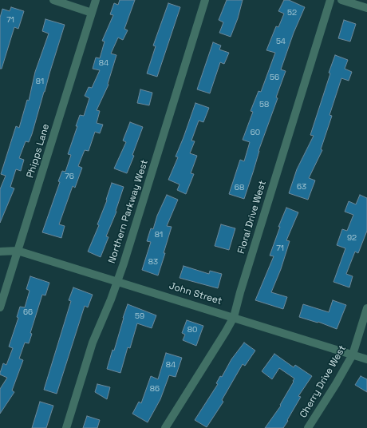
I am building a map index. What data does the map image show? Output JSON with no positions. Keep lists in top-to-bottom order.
{
  "streets": {
    "street": [
      "Phipps Lane",
      "Northern Parkway West",
      "Floral Drive West",
      "John Street",
      "Cherry Drive West"
    ]
  },
  "crossings": [
    ["Phipps Lane", "John Street"],
    ["Northern Parkway West", "John Street"],
    ["Floral Drive West", "John Street"],
    ["John Street", "Cherry Drive West"]
  ],
  "house_numbers": [
    "52",
    "71",
    "54",
    "84",
    "56",
    "81",
    "58",
    "60",
    "76",
    "63",
    "68",
    "81",
    "92",
    "71",
    "83",
    "66",
    "59",
    "80",
    "84",
    "86"
  ]
}
